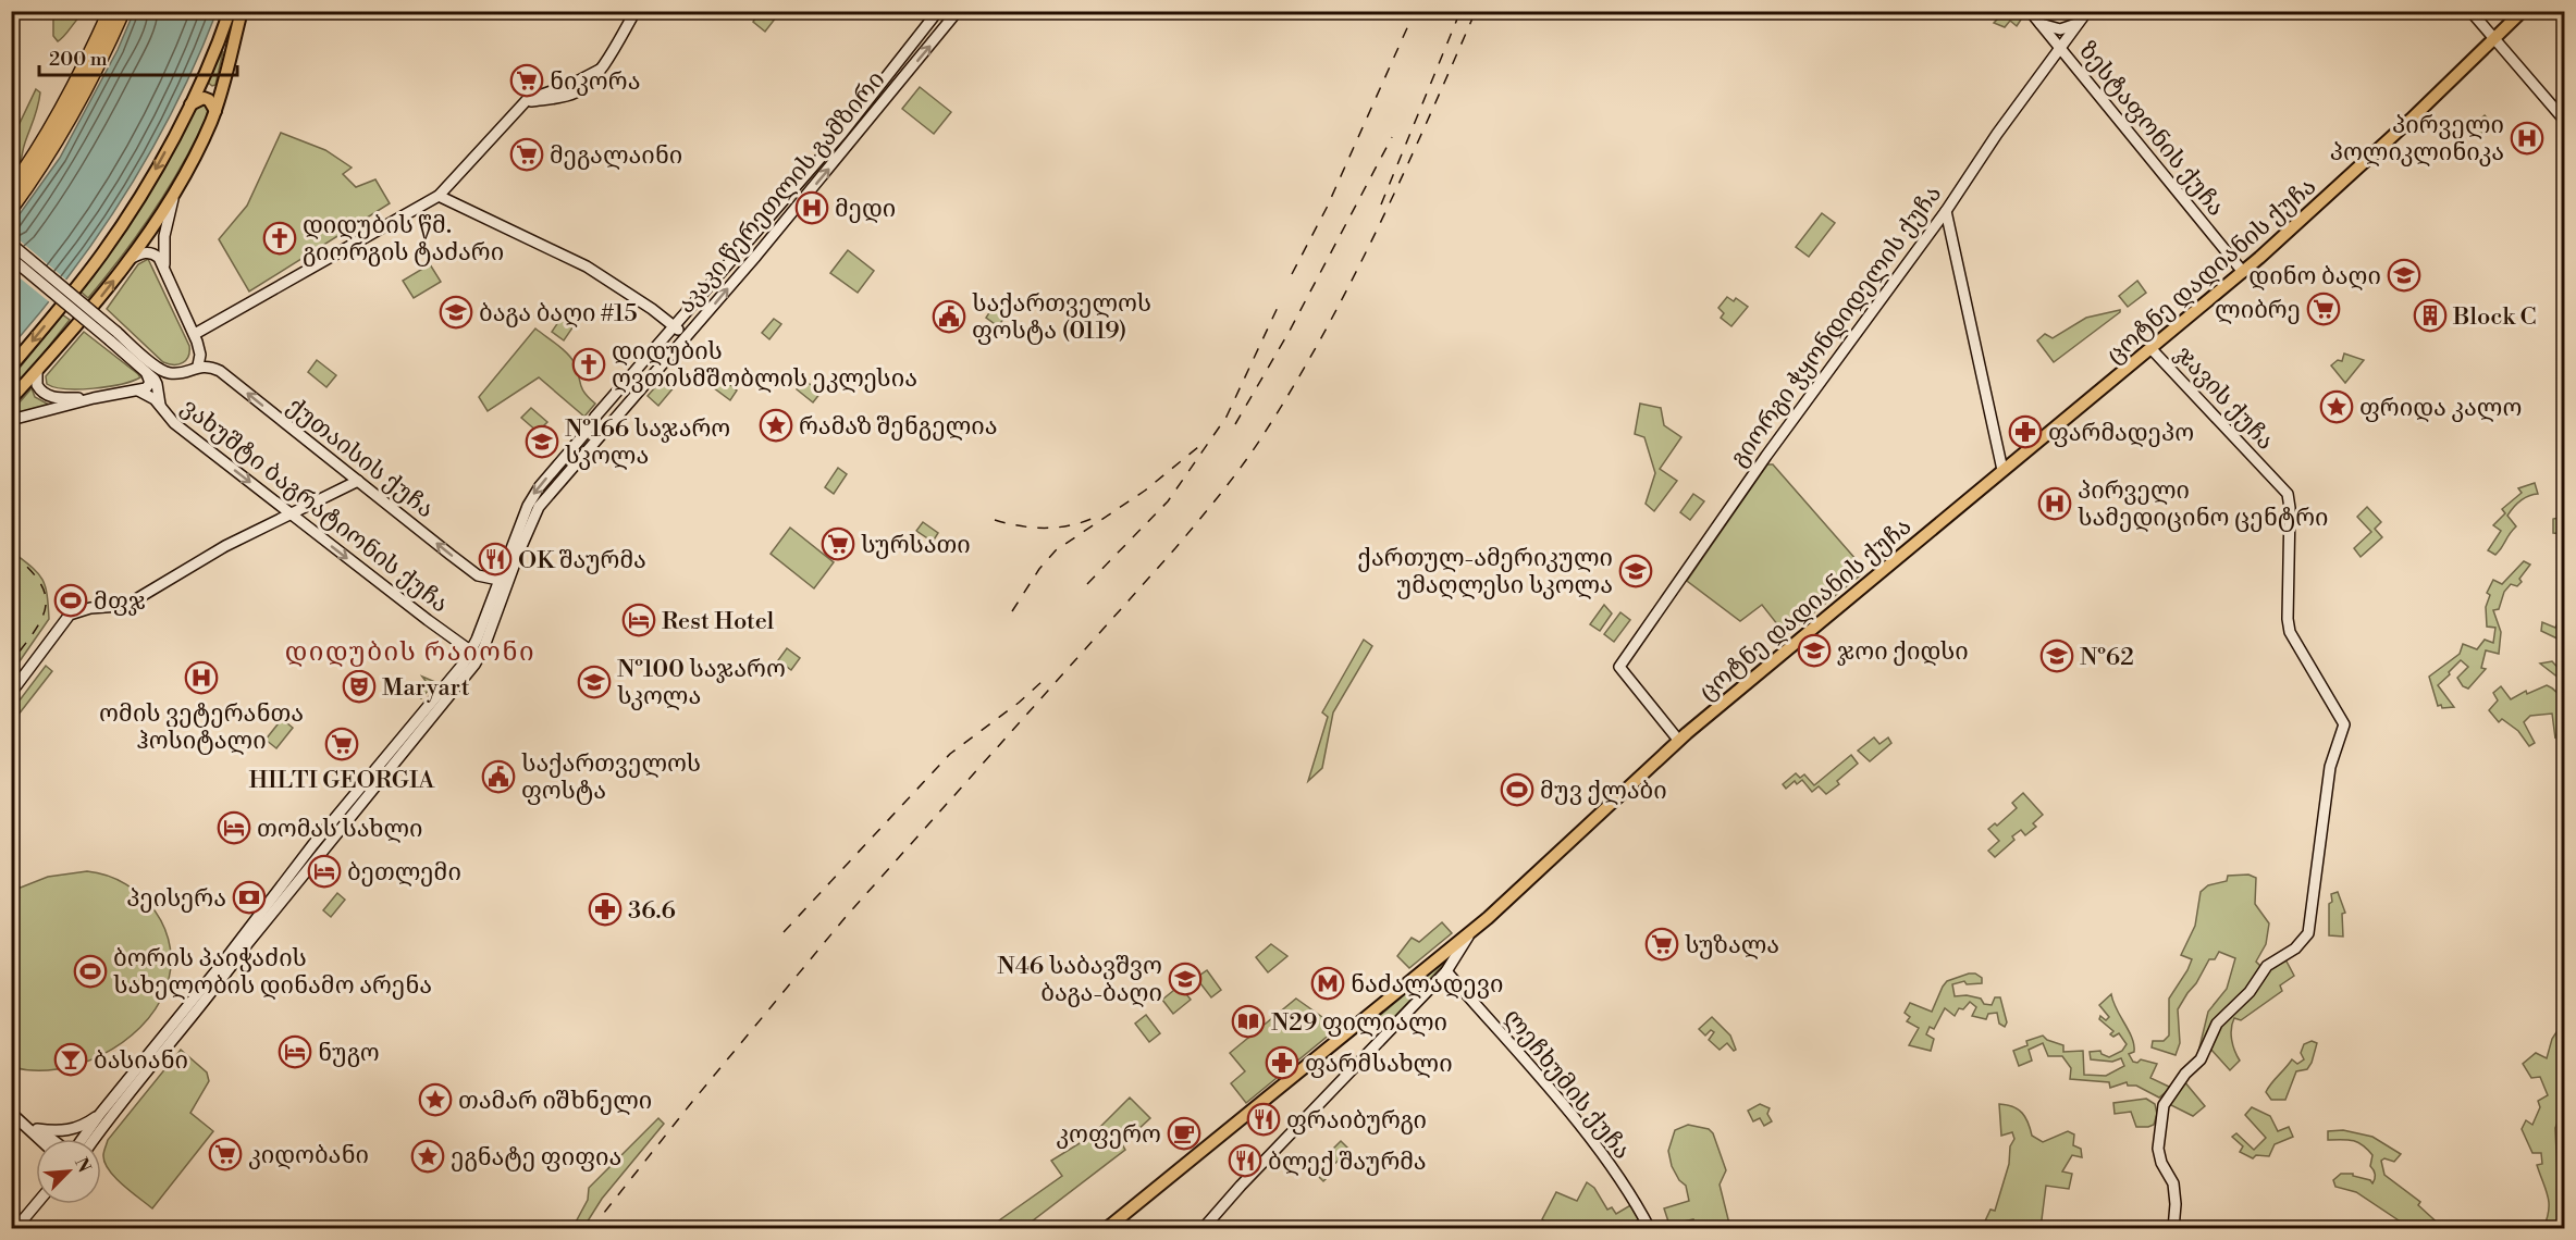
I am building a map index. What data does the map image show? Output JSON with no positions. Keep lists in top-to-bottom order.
{
  "streets": {
    "main road": [
      "ზესტაფონის ქუჩა",
      "აკაკი წერეთლის გამზირი",
      "ცოტნე დადიანის ქუჩა",
      "გიორგი ჭყონდიდელის ქუჩა",
      "ჯავის ქუჩა",
      "ქუთაისის ქუჩა",
      "ვახუშტი ბაგრატიონის ქუჩა",
      "ლეჩხუმის ქუჩა"
    ]
  },
  "crossings": [
    ["ზესტაფონის ქუჩა", "ცოტნე დადიანის ქუჩა"],
    ["ზესტაფონის ქუჩა", "გიორგი ჭყონდიდელის ქუჩა"],
    ["აკაკი წერეთლის გამზირი", "ქუთაისის ქუჩა"],
    ["აკაკი წერეთლის გამზირი", "ვახუშტი ბაგრატიონის ქუჩა"],
    ["ცოტნე დადიანის ქუჩა", "გიორგი ჭყონდიდელის ქუჩა"],
    ["ცოტნე დადიანის ქუჩა", "ჯავის ქუჩა"]
  ],
  "one_way": ["ქუთაისის ქუჩა", "ვახუშტი ბაგრატიონის ქუჩა"],
  "districts": ["დიდუბის რაიონი"],
  "places": {
    "supermarket": [
      "ნიკორა",
      "მეგალაინი",
      "ლიბრე",
      "სურსათი",
      "HILTI GEORGIA",
      "სუზალა",
      "კიდობანი"
    ],
    "hospital": [
      "პირველი პოლიკლინიკა",
      "მედი",
      "პირველი სამედიცინო ცენტრი",
      "ომის ვეტერანთა ჰოსიტალი"
    ],
    "church": ["დიდუბის წმ. გიორგის ტაძარი", "დიდუბის ღვთისმშობლის ეკლესია"],
    "school or university": [
      "დინო ბაღი",
      "ბაგა ბაღი #15",
      "№166 საჯარო სკოლა",
      "ქართულ-ამერიკული უმაღლესი სკოლა",
      "ჯოი ქიდსი",
      "№62",
      "№100 საჯარო სკოლა",
      "N46 საბავშვო ბაგა-ბაღი"
    ],
    "building": ["Block C"],
    "public building": ["საქართველოს ფოსტა (0119)", "საქართველოს ფოსტა"],
    "place": [
      "ფრიდა კალო",
      "რამაზ შენგელია",
      "თამარ იშხნელი",
      "ეგნატე ფიფია"
    ],
    "pharmacy": ["ფარმადეპო", "36.6", "ფარმსახლი"],
    "restaurant": ["OK შაურმა", "ფრაიბურგი", "ბლექ შაურმა"],
    "sports": ["მფჯ", "მუვ ქლაბი", "ბორის პაიჭაძის სახელობის დინამო არენა"],
    "hotel": [
      "Rest Hotel",
      "თომას სახლი",
      "ბეთლემი",
      "ნუგო"
    ],
    "theatre": ["Maryart"],
    "bank": ["პეისერა"],
    "metro station": ["ნაძალადევი"],
    "library": ["N29 ფილიალი"],
    "bar": ["ბასიანი"],
    "cafe": ["კოფერო"]
  },
  "scale_bar": "200 m",
  "north": "top right"
}
